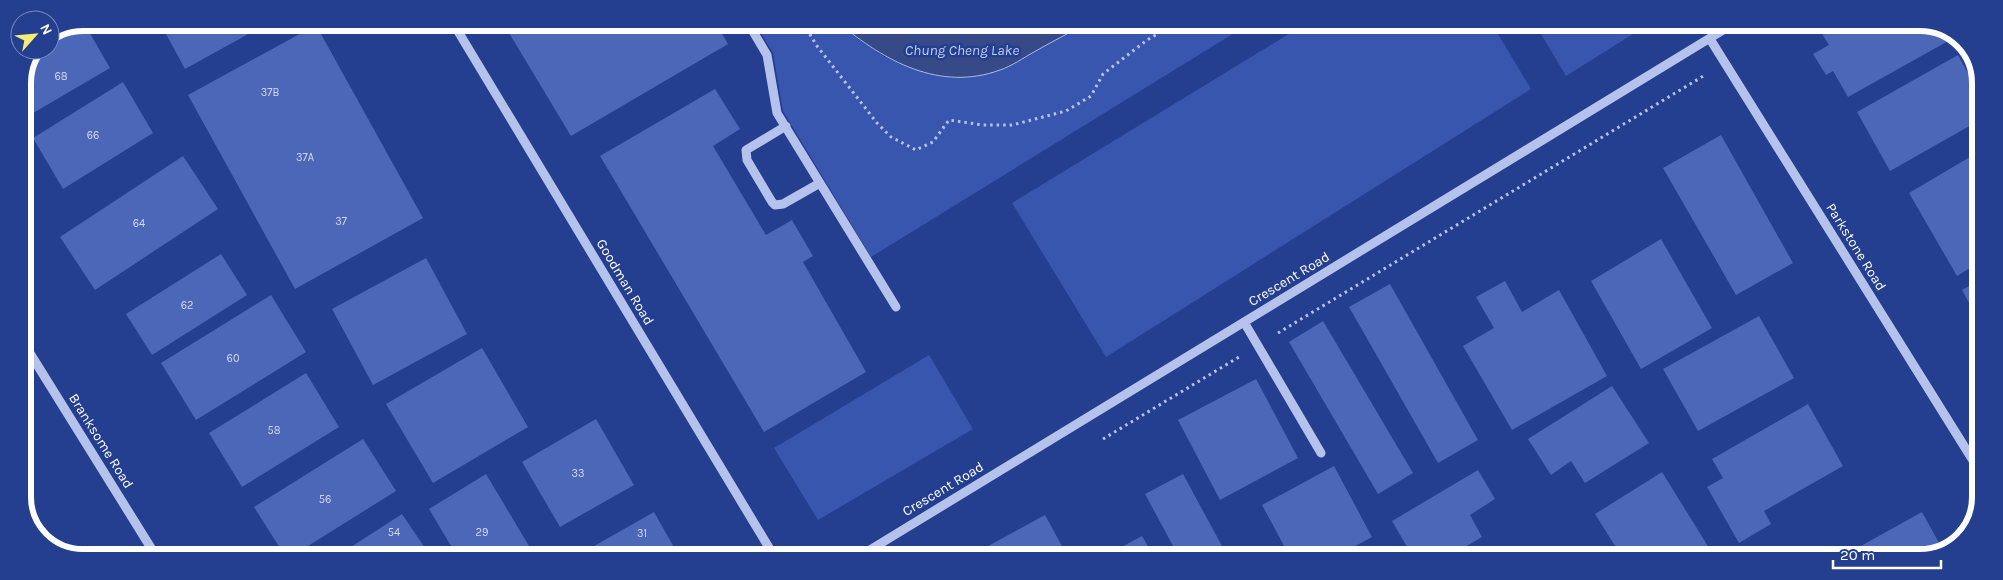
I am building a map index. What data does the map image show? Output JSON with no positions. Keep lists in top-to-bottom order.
{
  "streets": {
    "street": [
      "Parkstone Road",
      "Crescent Road",
      "Goodman Road",
      "Branksome Road"
    ]
  },
  "crossings": [
    ["Parkstone Road", "Crescent Road"]
  ],
  "water": ["Chung Cheng Lake"],
  "house_numbers": [
    "68",
    "37B",
    "66",
    "37A",
    "37",
    "64",
    "62",
    "60",
    "58",
    "33",
    "56",
    "54",
    "29",
    "31"
  ],
  "scale_bar": "20 m",
  "north": "top right"
}
